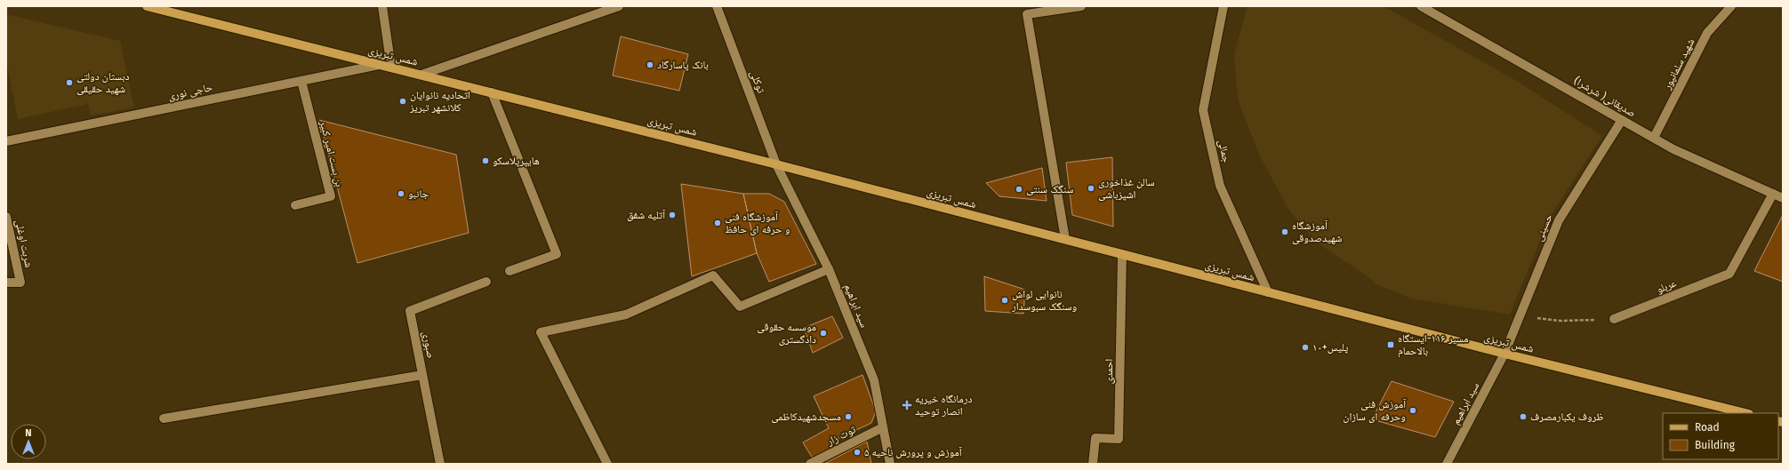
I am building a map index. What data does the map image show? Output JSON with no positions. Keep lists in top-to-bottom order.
{
  "streets": {
    "main road": ["شمس تبریزی"],
    "street": [
      "شهید سلمانپور",
      "توکلی",
      "حاجی نوری",
      "(شرشرا )صدیقانی",
      "جمالی",
      "بن بست امیر کبیر",
      "حسینی",
      "شربت اوغلی",
      "عربلو",
      "سید ابراهیم",
      "صبوری",
      "احمدی",
      "توت زار"
    ]
  },
  "crossings": [
    ["شمس تبریزی", "توکلی"],
    ["شمس تبریزی", "حاجی نوری"],
    ["شمس تبریزی", "جمالی"],
    ["شمس تبریزی", "حسینی"],
    ["شمس تبریزی", "سید ابراهیم"],
    ["شمس تبریزی", "احمدی"],
    ["شهید سلمانپور", "(شرشرا )صدیقانی"],
    ["توکلی", "سید ابراهیم"],
    ["حاجی نوری", "بن بست امیر کبیر"],
    ["(شرشرا )صدیقانی", "حسینی"],
    ["(شرشرا )صدیقانی", "عربلو"],
    ["حسینی", "سید ابراهیم"],
    ["سید ابراهیم", "توت زار"]
  ],
  "places": {
    "other": [
      "بانک پاسارگاد",
      "دبستان دولتی شهید حقیقی",
      "اتحادیه نانوایان کلانشهر تبریز",
      "هایپرپلاسکو",
      "سالن غذاخوری اشپزباشی",
      "سنگک سنتی",
      "جانبو",
      "آتلیه شفق",
      "آموزشگاه فنی و حرفه ای حافظ",
      "آموزشگاه شهیدصدوقی",
      "نانوایی لواش وسنگک سبوسدار",
      "موسسه حقوقی دادگستری",
      "پلیس+۱۰",
      "آموزش فنی وحرفه ای سازان",
      "مسجدشهیدکاظمی",
      "ظروف یکبارمصرف",
      "آموزش و پرورش ناحیه ۵"
    ],
    "transit": ["مسیر ۱۱۶-ایستگاه بالاحمام"],
    "health": ["درمانگاه خیریه انصار توحید"]
  },
  "legend": ["Road", "Building"],
  "north": "top"
}
